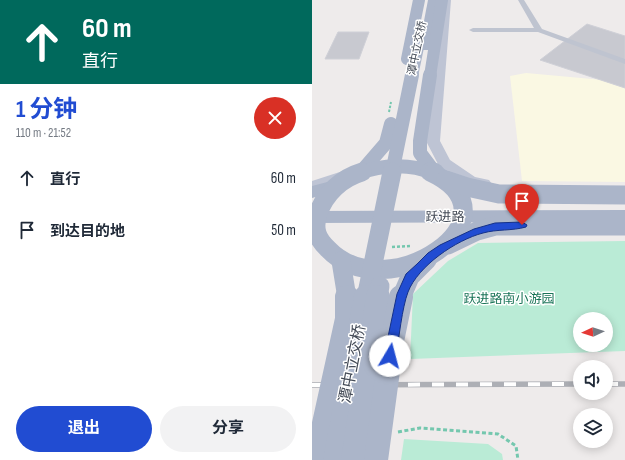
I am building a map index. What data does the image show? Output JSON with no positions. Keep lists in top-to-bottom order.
{
  "streets": {
    "main road": ["潭中立交桥", "跃进路"]
  },
  "parks": ["跃进路南小游园"],
  "north": "left",
  "page": {
    "turn": ["60 m", "直行"],
    "heading": ["1 分钟", "110 m · 21:52"],
    "list": [
      {
        "name": "直行",
        "value": "60 m"
      },
      {
        "name": "到达目的地",
        "value": "50 m"
      }
    ],
    "buttons": ["退出", "分享"]
  }
}
